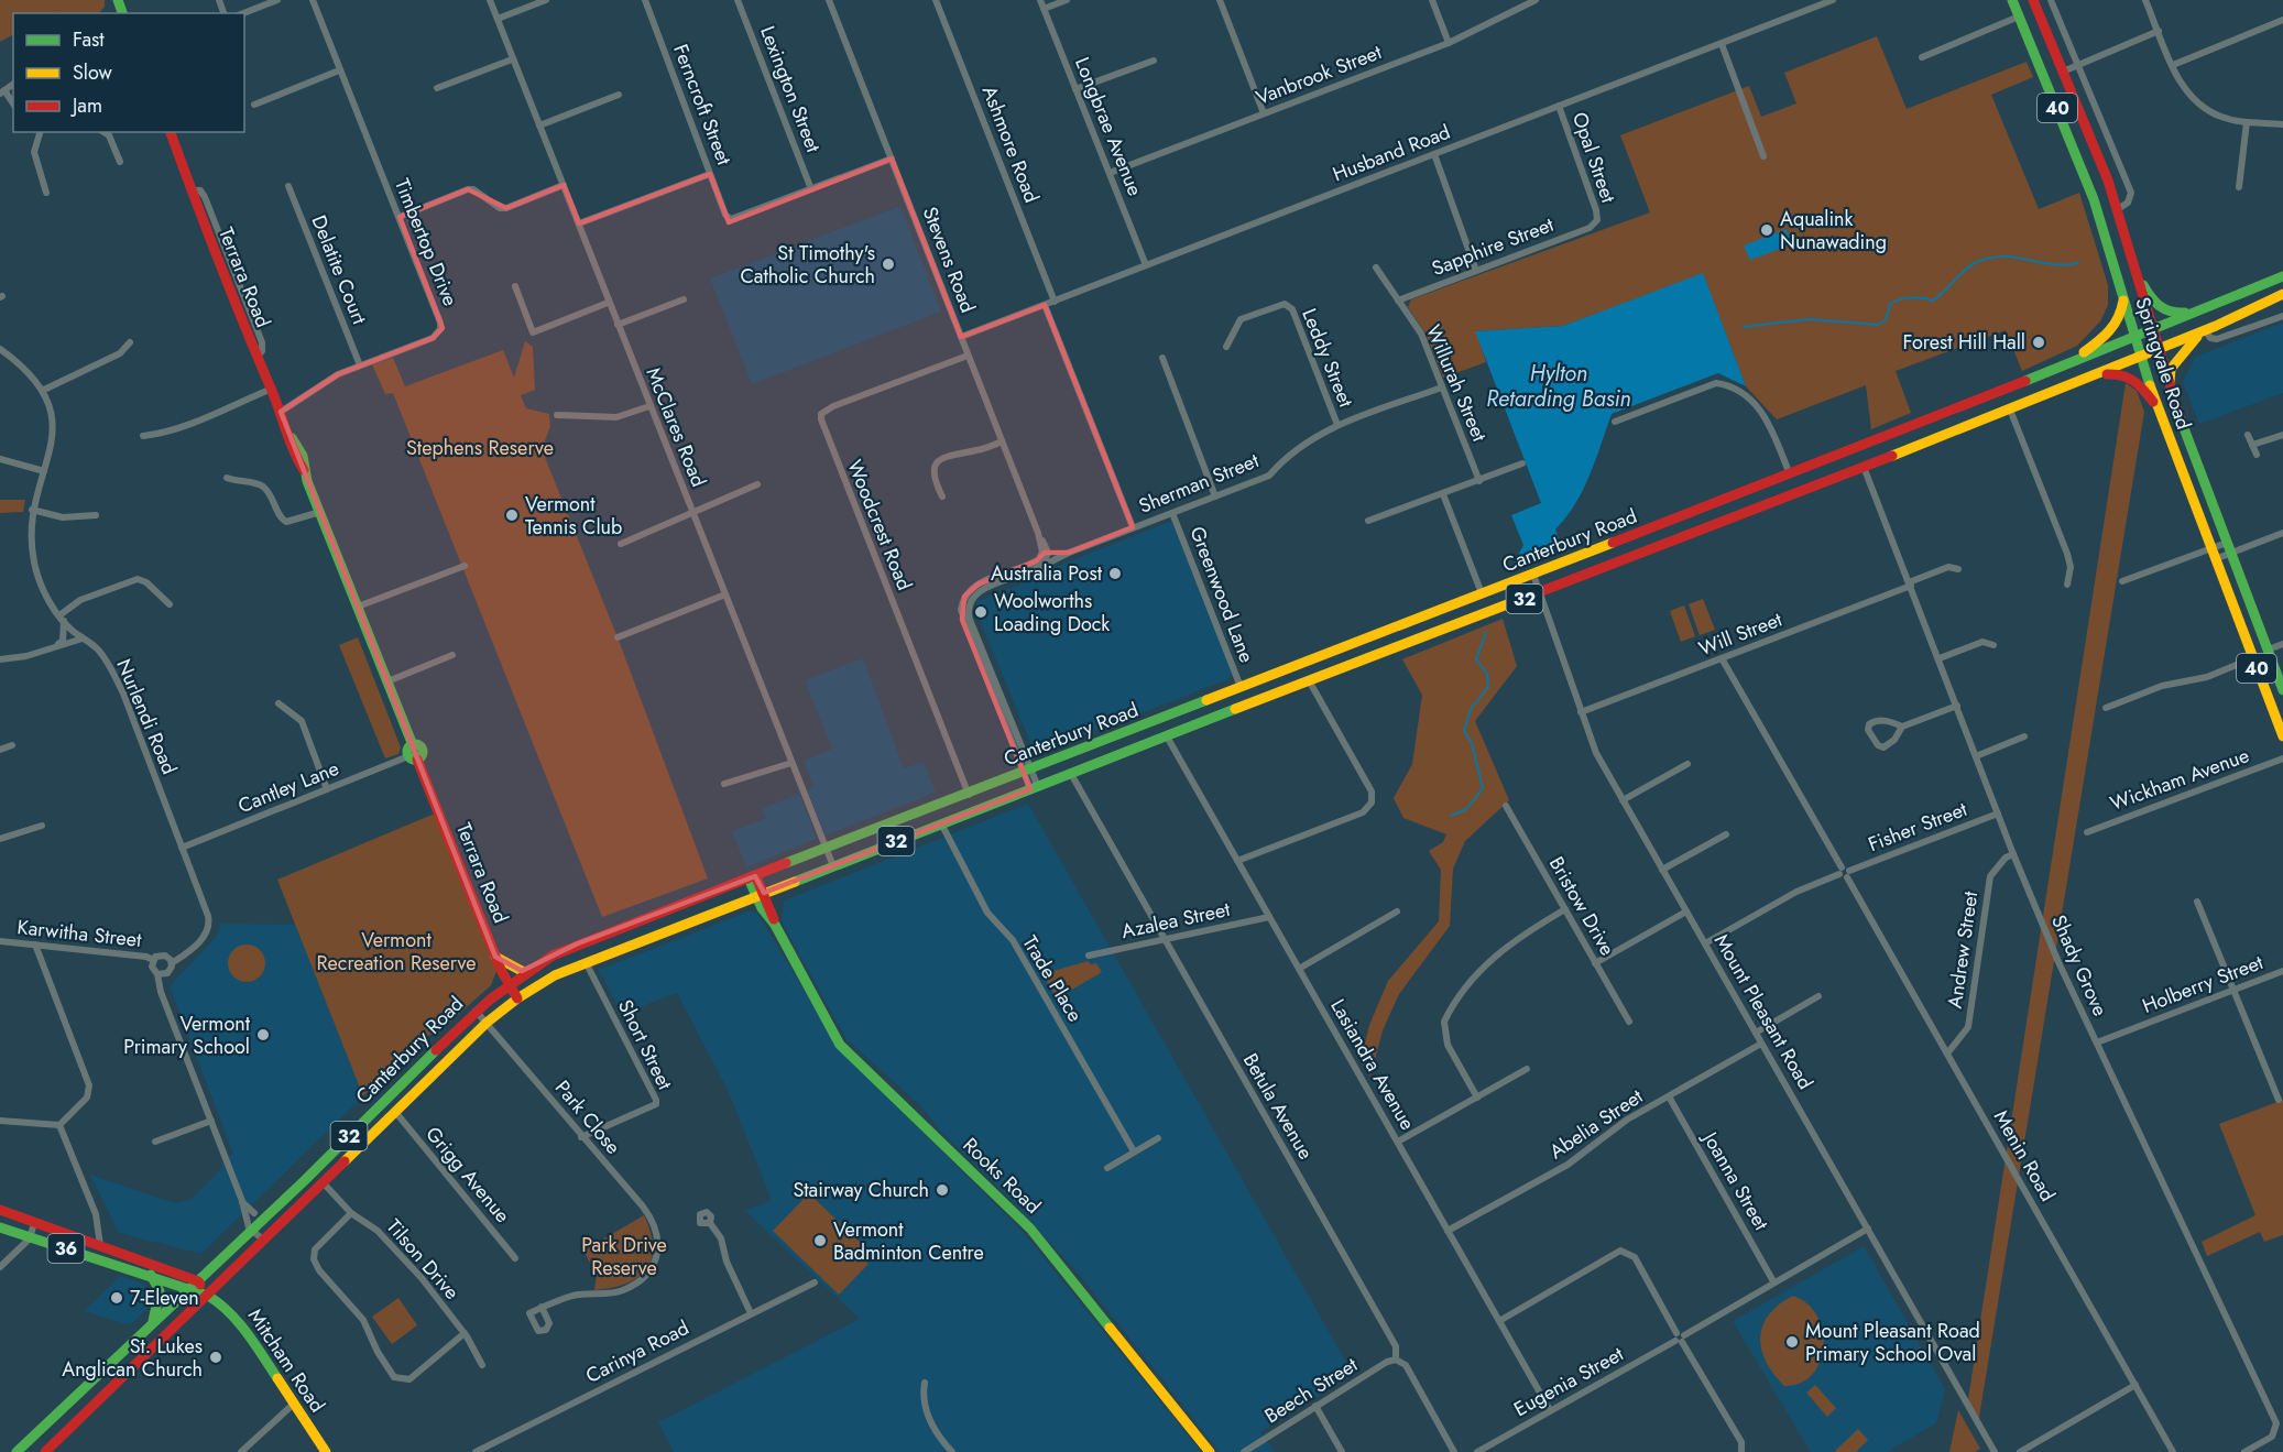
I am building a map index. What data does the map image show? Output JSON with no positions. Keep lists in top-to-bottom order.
{
  "streets": {
    "main road": [
      "40",
      "Terrara Road",
      "Springvale Road",
      "Canterbury Road",
      "32",
      "Rooks Road",
      "36",
      "Mitcham Road"
    ],
    "street": [
      "Vanbrook Street",
      "Lexington Street",
      "Ferncroft Street",
      "Longbrae Avenue",
      "Ashmore Road",
      "Husband Road",
      "Opal Street",
      "Timbertop Drive",
      "Sapphire Street",
      "Stevens Road",
      "Delatite Court",
      "Leddy Street",
      "Willurah Street",
      "McClares Road",
      "Sherman Street",
      "Woodcrest Road",
      "Greenwood Lane",
      "Will Street",
      "Nurlendi Road",
      "Wickham Avenue",
      "Cantley Lane",
      "Fisher Street",
      "Bristow Drive",
      "Azalea Street",
      "Karwitha Street",
      "Andrew Street",
      "Shady Grove",
      "Trade Place",
      "Holberry Street",
      "Mount Pleasant Road",
      "Short Street",
      "Lasiandra Avenue",
      "Betula Avenue",
      "Park Close",
      "Abelia Street",
      "Menin Road",
      "Grigg Avenue",
      "Joanna Street",
      "Tilson Drive",
      "Carinya Road",
      "Eugenia Street",
      "Beech Street"
    ]
  },
  "crossings": [
    ["Vanbrook Street", "Longbrae Avenue"],
    ["Lexington Street", "Ferncroft Street"],
    ["Longbrae Avenue", "Husband Road"],
    ["Ashmore Road", "Husband Road"],
    ["Husband Road", "Opal Street"],
    ["Husband Road", "Stevens Road"],
    ["Opal Street", "Sapphire Street"],
    ["Timbertop Drive", "Delatite Court"],
    ["Timbertop Drive", "Terrara Road"],
    ["Sapphire Street", "Willurah Street"],
    ["Stevens Road", "Sherman Street"],
    ["Stevens Road", "Woodcrest Road"],
    ["Terrara Road", "Canterbury Road"],
    ["Terrara Road", "Cantley Lane"],
    ["Leddy Street", "Sherman Street"],
    ["Springvale Road", "Canterbury Road"],
    ["Willurah Street", "Sherman Street"],
    ["McClares Road", "Canterbury Road"],
    ["Sherman Street", "Greenwood Lane"],
    ["Woodcrest Road", "Canterbury Road"],
    ["Canterbury Road", "Greenwood Lane"],
    ["Canterbury Road", "Shady Grove"],
    ["Canterbury Road", "Trade Place"],
    ["Canterbury Road", "Mount Pleasant Road"],
    ["Canterbury Road", "Short Street"],
    ["Canterbury Road", "Lasiandra Avenue"],
    ["Canterbury Road", "Betula Avenue"],
    ["Canterbury Road", "Park Close"],
    ["Canterbury Road", "Grigg Avenue"],
    ["Canterbury Road", "Rooks Road"],
    ["Canterbury Road", "36"],
    ["Canterbury Road", "Tilson Drive"],
    ["Canterbury Road", "Mitcham Road"],
    ["Will Street", "Shady Grove"],
    ["Will Street", "Mount Pleasant Road"],
    ["Will Street", "Menin Road"],
    ["Nurlendi Road", "Cantley Lane"],
    ["Nurlendi Road", "Karwitha Street"],
    ["Fisher Street", "Shady Grove"],
    ["Fisher Street", "Mount Pleasant Road"],
    ["Fisher Street", "Menin Road"],
    ["Azalea Street", "Lasiandra Avenue"],
    ["Azalea Street", "Betula Avenue"],
    ["Andrew Street", "Shady Grove"],
    ["Andrew Street", "Menin Road"],
    ["Shady Grove", "Holberry Street"],
    ["Mount Pleasant Road", "Abelia Street"],
    ["Mount Pleasant Road", "Eugenia Street"],
    ["Short Street", "Park Close"],
    ["Lasiandra Avenue", "Abelia Street"],
    ["Lasiandra Avenue", "Eugenia Street"],
    ["Betula Avenue", "Beech Street"],
    ["Abelia Street", "Joanna Street"],
    ["Joanna Street", "Eugenia Street"],
    ["36", "Mitcham Road"]
  ],
  "water": ["Hylton Retarding Basin"],
  "parks": ["Stephens Reserve", "Vermont Recreation Reserve", "Park Drive Reserve"],
  "places": [
    "Aqualink Nunawading",
    "St Timothy's Catholic Church",
    "Forest Hill Hall",
    "Vermont Tennis Club",
    "Australia Post",
    "Woolworths Loading Dock",
    "Vermont Primary School",
    "Stairway Church",
    "Vermont Badminton Centre",
    "7-Eleven",
    "Mount Pleasant Road Primary School Oval",
    "St. Lukes Anglican Church"
  ],
  "legend": ["Fast", "Slow", "Jam"]
}
